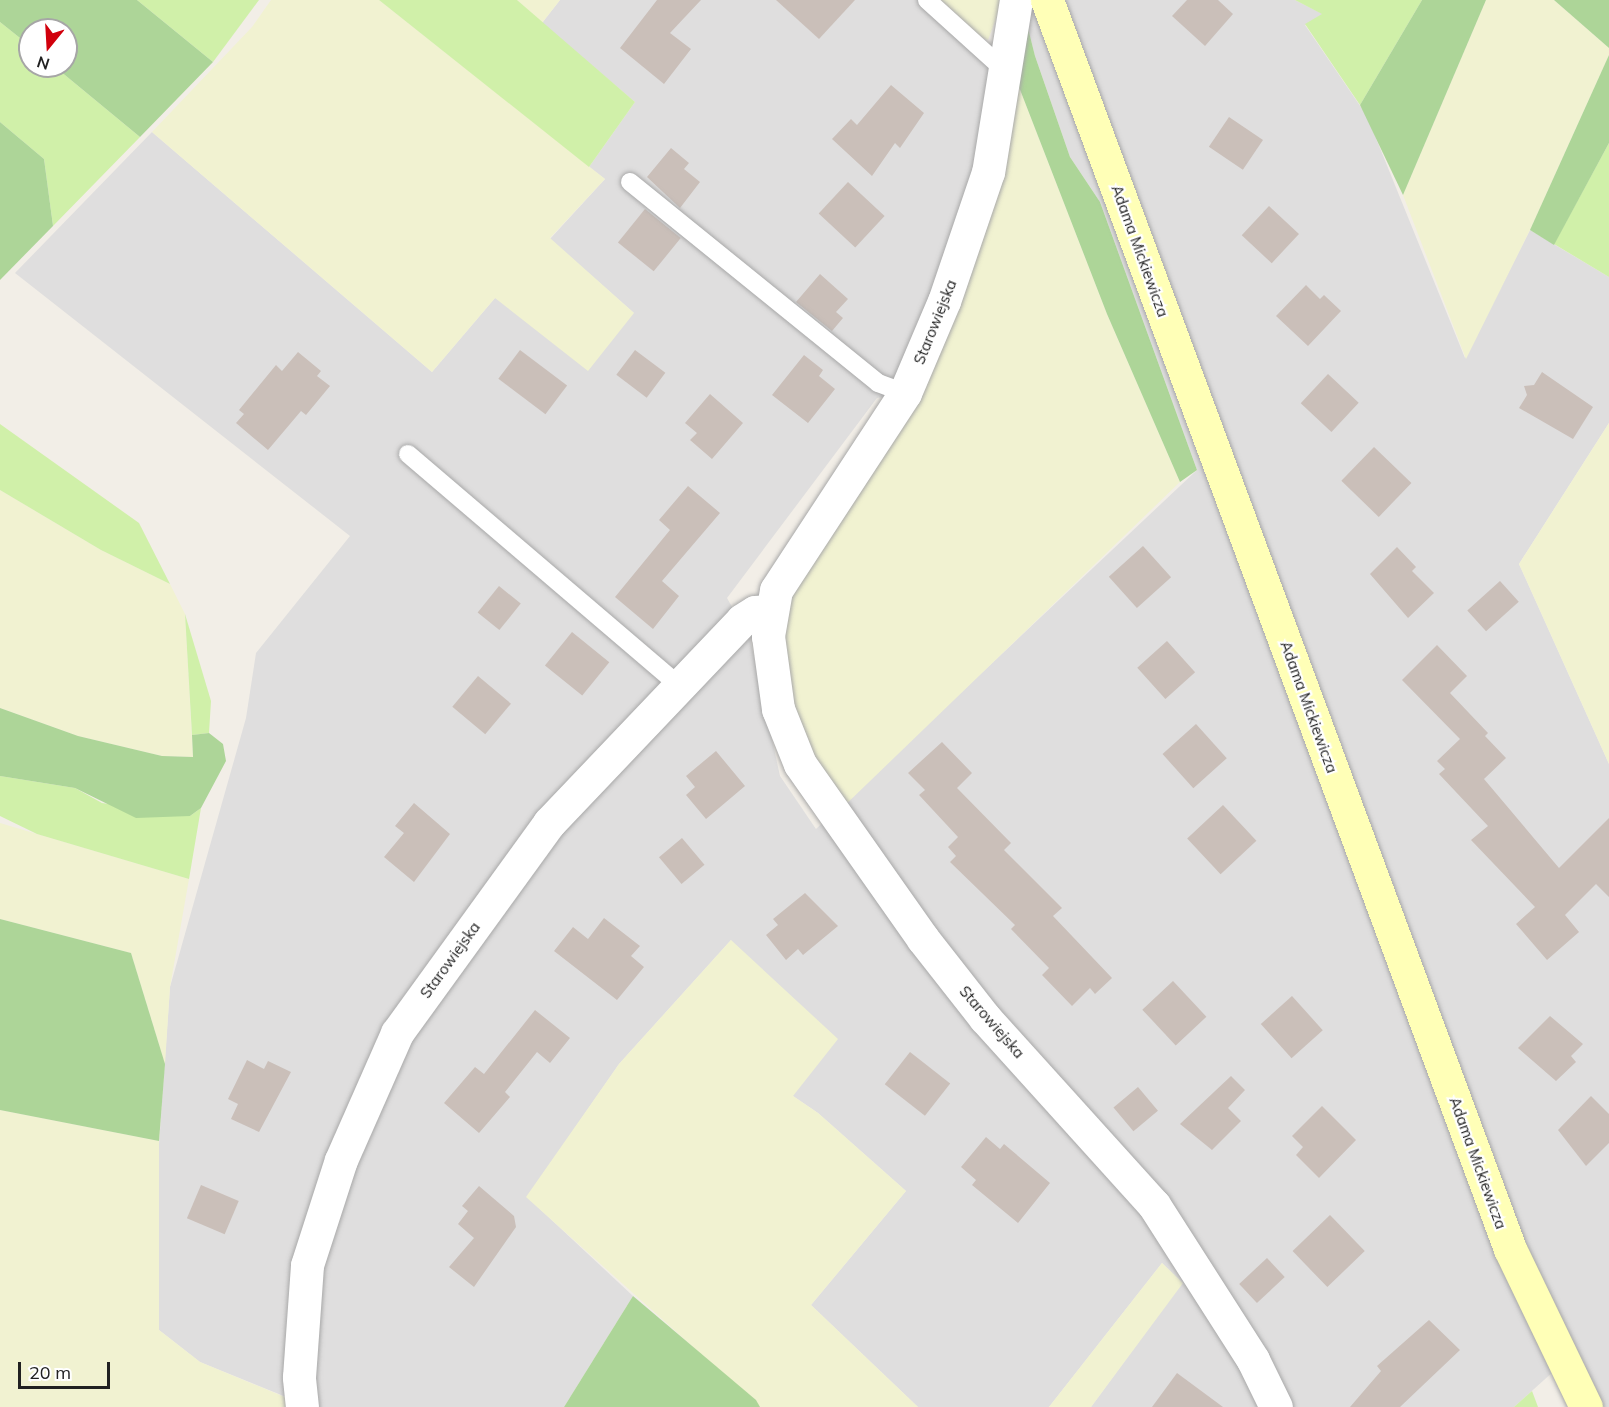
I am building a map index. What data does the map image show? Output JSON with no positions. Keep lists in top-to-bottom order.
{
  "streets": {
    "street": ["Adama Mickiewicza", "Starowiejska"]
  },
  "scale_bar": "20 m",
  "north": "bottom"
}
